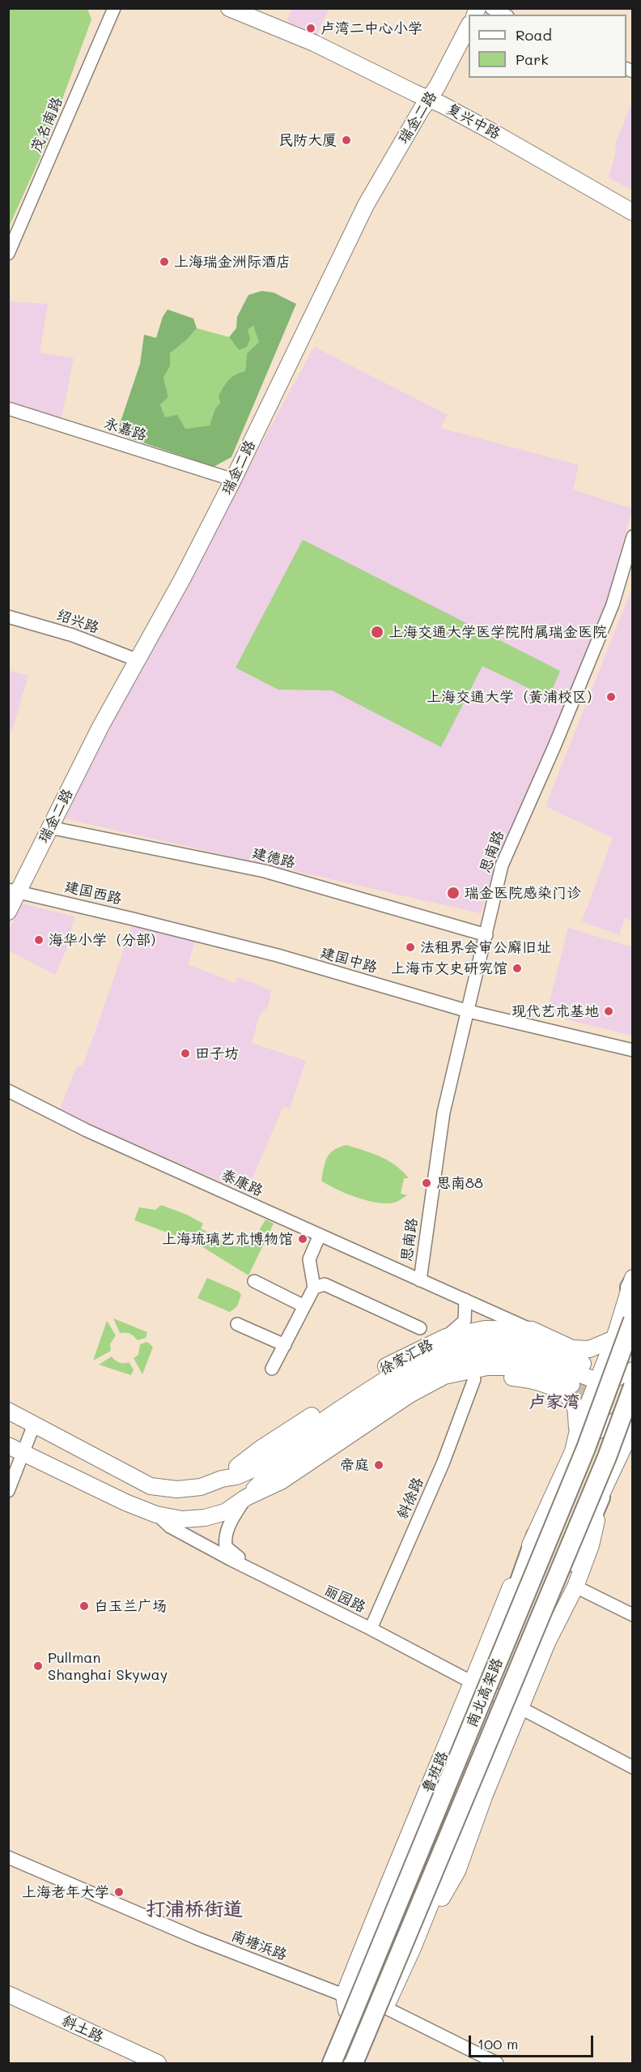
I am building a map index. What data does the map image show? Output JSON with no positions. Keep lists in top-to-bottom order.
{
  "streets": {
    "highway": ["南北高架路"],
    "main road": [
      "瑞金二路",
      "复兴中路",
      "徐家汇路",
      "鲁班路",
      "斜土路"
    ],
    "street": [
      "茂名南路",
      "永嘉路",
      "绍兴路",
      "思南路",
      "建德路",
      "建国西路",
      "建国中路",
      "泰康路",
      "斜徐路",
      "丽园路",
      "南塘浜路"
    ]
  },
  "crossings": [
    ["瑞金二路", "复兴中路"],
    ["瑞金二路", "永嘉路"],
    ["瑞金二路", "绍兴路"],
    ["瑞金二路", "建德路"],
    ["瑞金二路", "建国西路"],
    ["思南路", "建德路"],
    ["思南路", "建国中路"],
    ["思南路", "泰康路"],
    ["建国西路", "建国中路"],
    ["泰康路", "徐家汇路"],
    ["徐家汇路", "斜徐路"],
    ["徐家汇路", "丽园路"],
    ["徐家汇路", "鲁班路"],
    ["斜徐路", "丽园路"],
    ["丽园路", "鲁班路"],
    ["南北高架路", "鲁班路"],
    ["南北高架路", "南塘浜路"],
    ["鲁班路", "南塘浜路"]
  ],
  "districts": ["卢家湾", "打浦桥街道"],
  "places": [
    "卢湾二中心小学",
    "民防大厦",
    "上海瑞金洲际酒店",
    "上海交通大学医学院附属瑞金医院",
    "上海交通大学（黄浦校区）",
    "瑞金医院感染门诊",
    "海华小学（分部）",
    "法租界会审公廨旧址",
    "上海市文史研究馆",
    "现代艺术基地",
    "田子坊",
    "思南88",
    "上海琉璃艺术博物馆",
    "帝庭",
    "白玉兰广场",
    "Pullman Shanghai Skyway",
    "上海老年大学"
  ],
  "legend": ["Road", "Park"],
  "scale_bar": "100 m"
}
